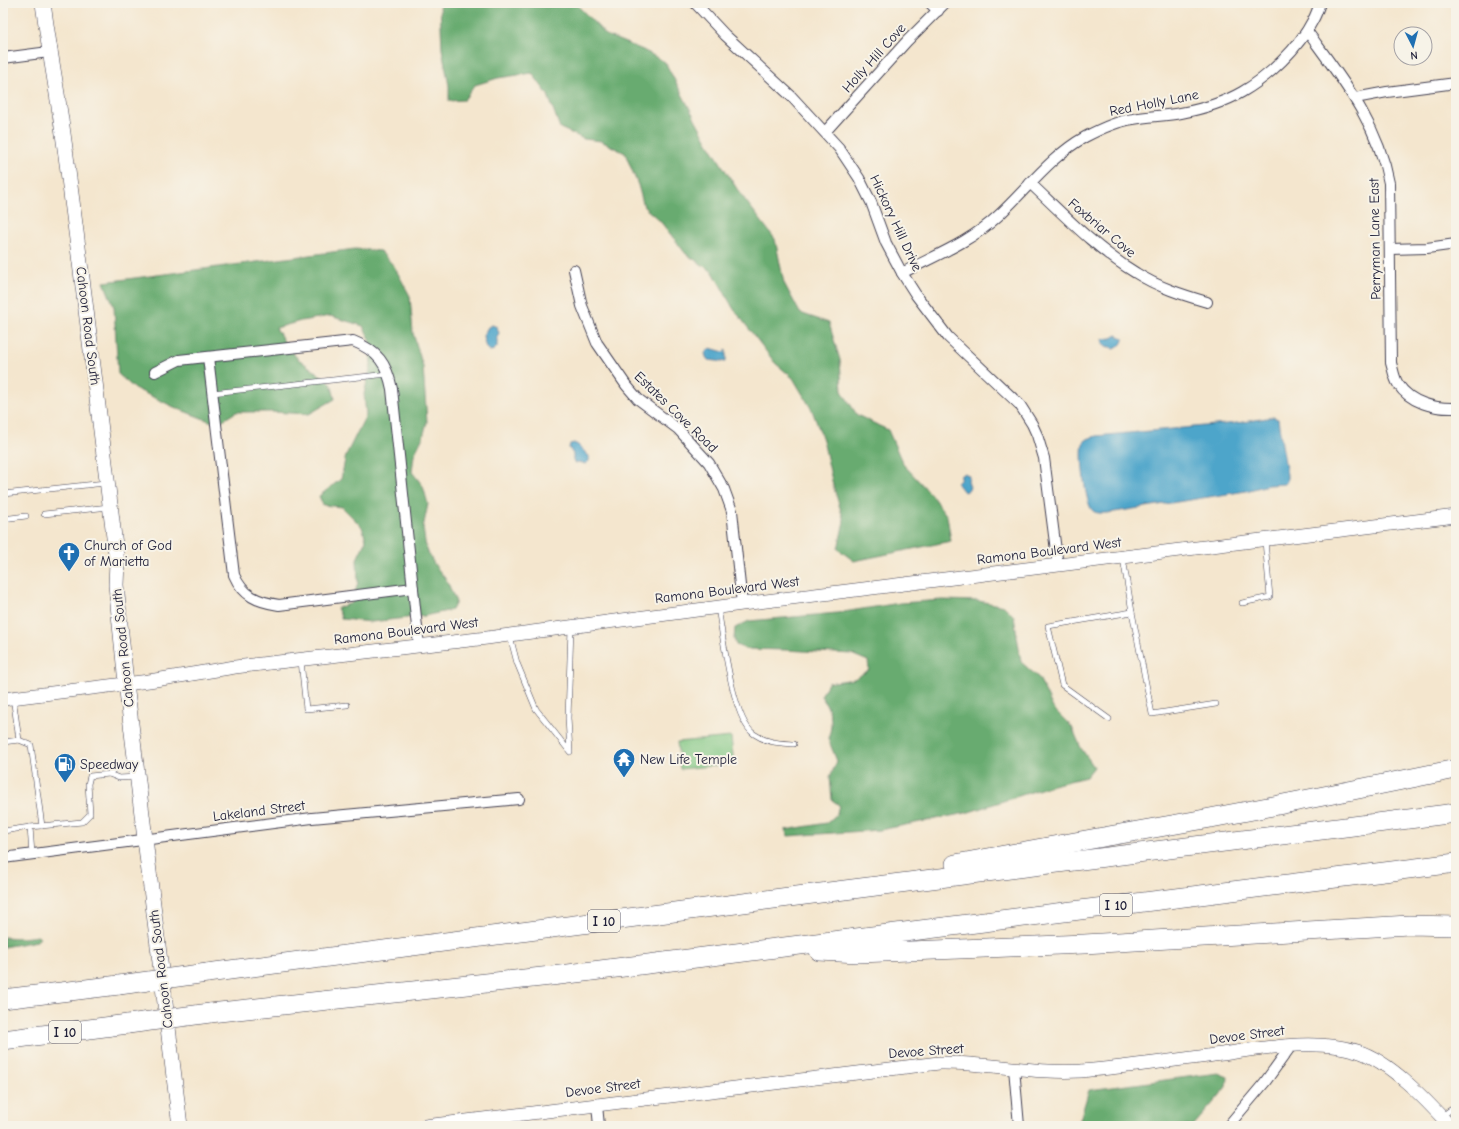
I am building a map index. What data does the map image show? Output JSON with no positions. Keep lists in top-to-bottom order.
{
  "streets": {
    "highway": ["I 10"],
    "main road": ["Cahoon Road South"],
    "street": [
      "Holly Hill Cove",
      "Red Holly Lane",
      "Hickory Hill Drive",
      "Foxbriar Cove",
      "Perryman Lane East",
      "Estates Cove Road",
      "Ramona Boulevard West",
      "Lakeland Street",
      "Devoe Street"
    ]
  },
  "crossings": [
    ["Holly Hill Cove", "Hickory Hill Drive"],
    ["Red Holly Lane", "Hickory Hill Drive"],
    ["Red Holly Lane", "Foxbriar Cove"],
    ["Red Holly Lane", "Perryman Lane East"],
    ["Hickory Hill Drive", "Ramona Boulevard West"],
    ["Cahoon Road South", "Ramona Boulevard West"],
    ["Cahoon Road South", "Lakeland Street"],
    ["Estates Cove Road", "Ramona Boulevard West"]
  ],
  "places": {
    "church": ["Church of God of Marietta"],
    "temple": ["New Life Temple"],
    "fuel station": ["Speedway"]
  },
  "north": "bottom"
}
